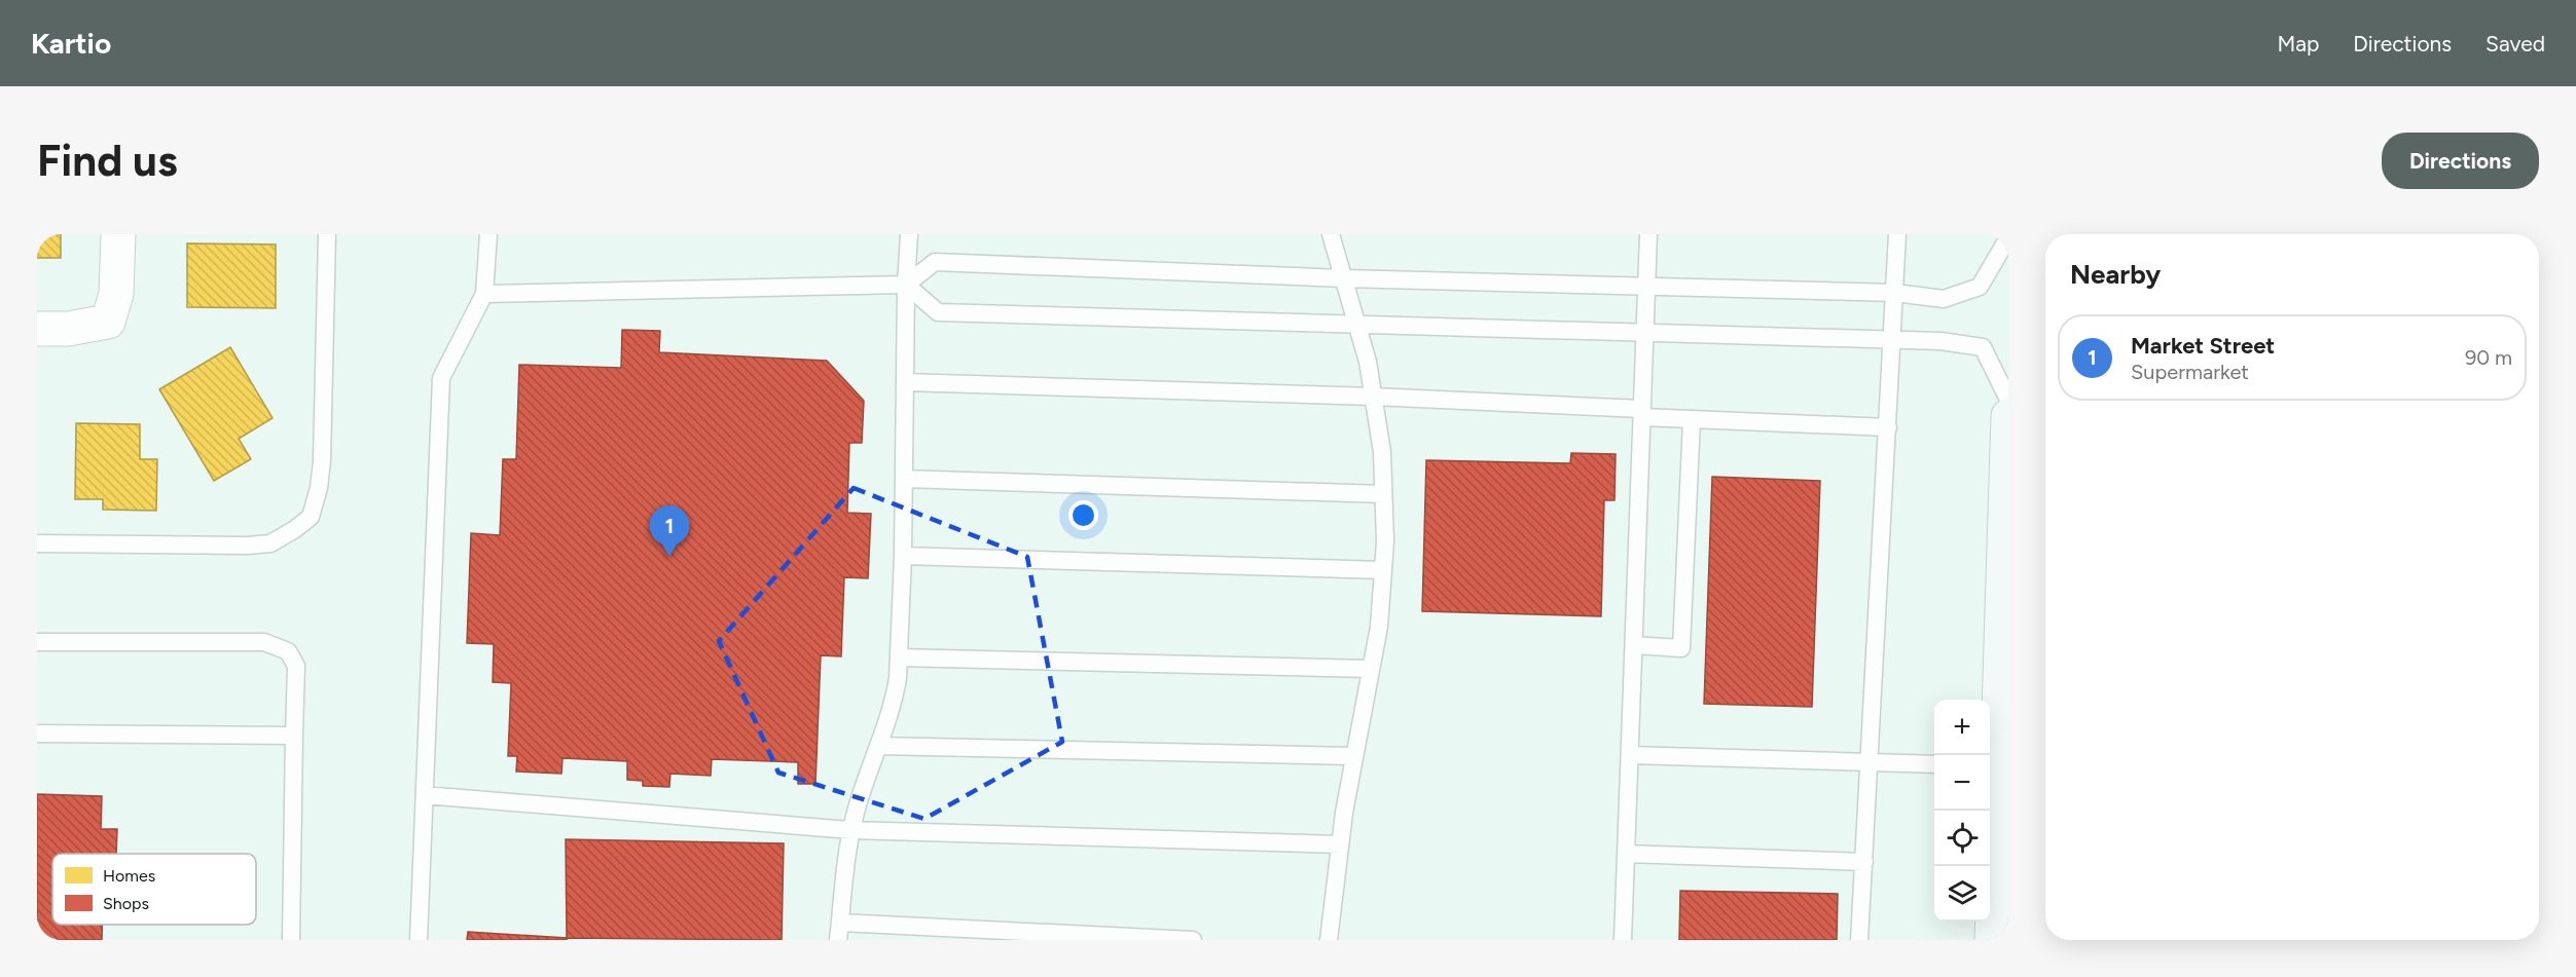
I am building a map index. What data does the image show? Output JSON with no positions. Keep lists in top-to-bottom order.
{
  "legend": ["Homes", "Shops"],
  "page": {
    "header": "Kartio",
    "nav": ["Map", "Directions", "Saved"],
    "buttons": "Directions",
    "title": "Find us",
    "heading": "Nearby",
    "list": [
      {
        "mark": "1",
        "name": "Market Street",
        "note": "Supermarket",
        "value": "90 m"
      }
    ],
    "pins": "1",
    "map_buttons": ["+", "−"]
  }
}
